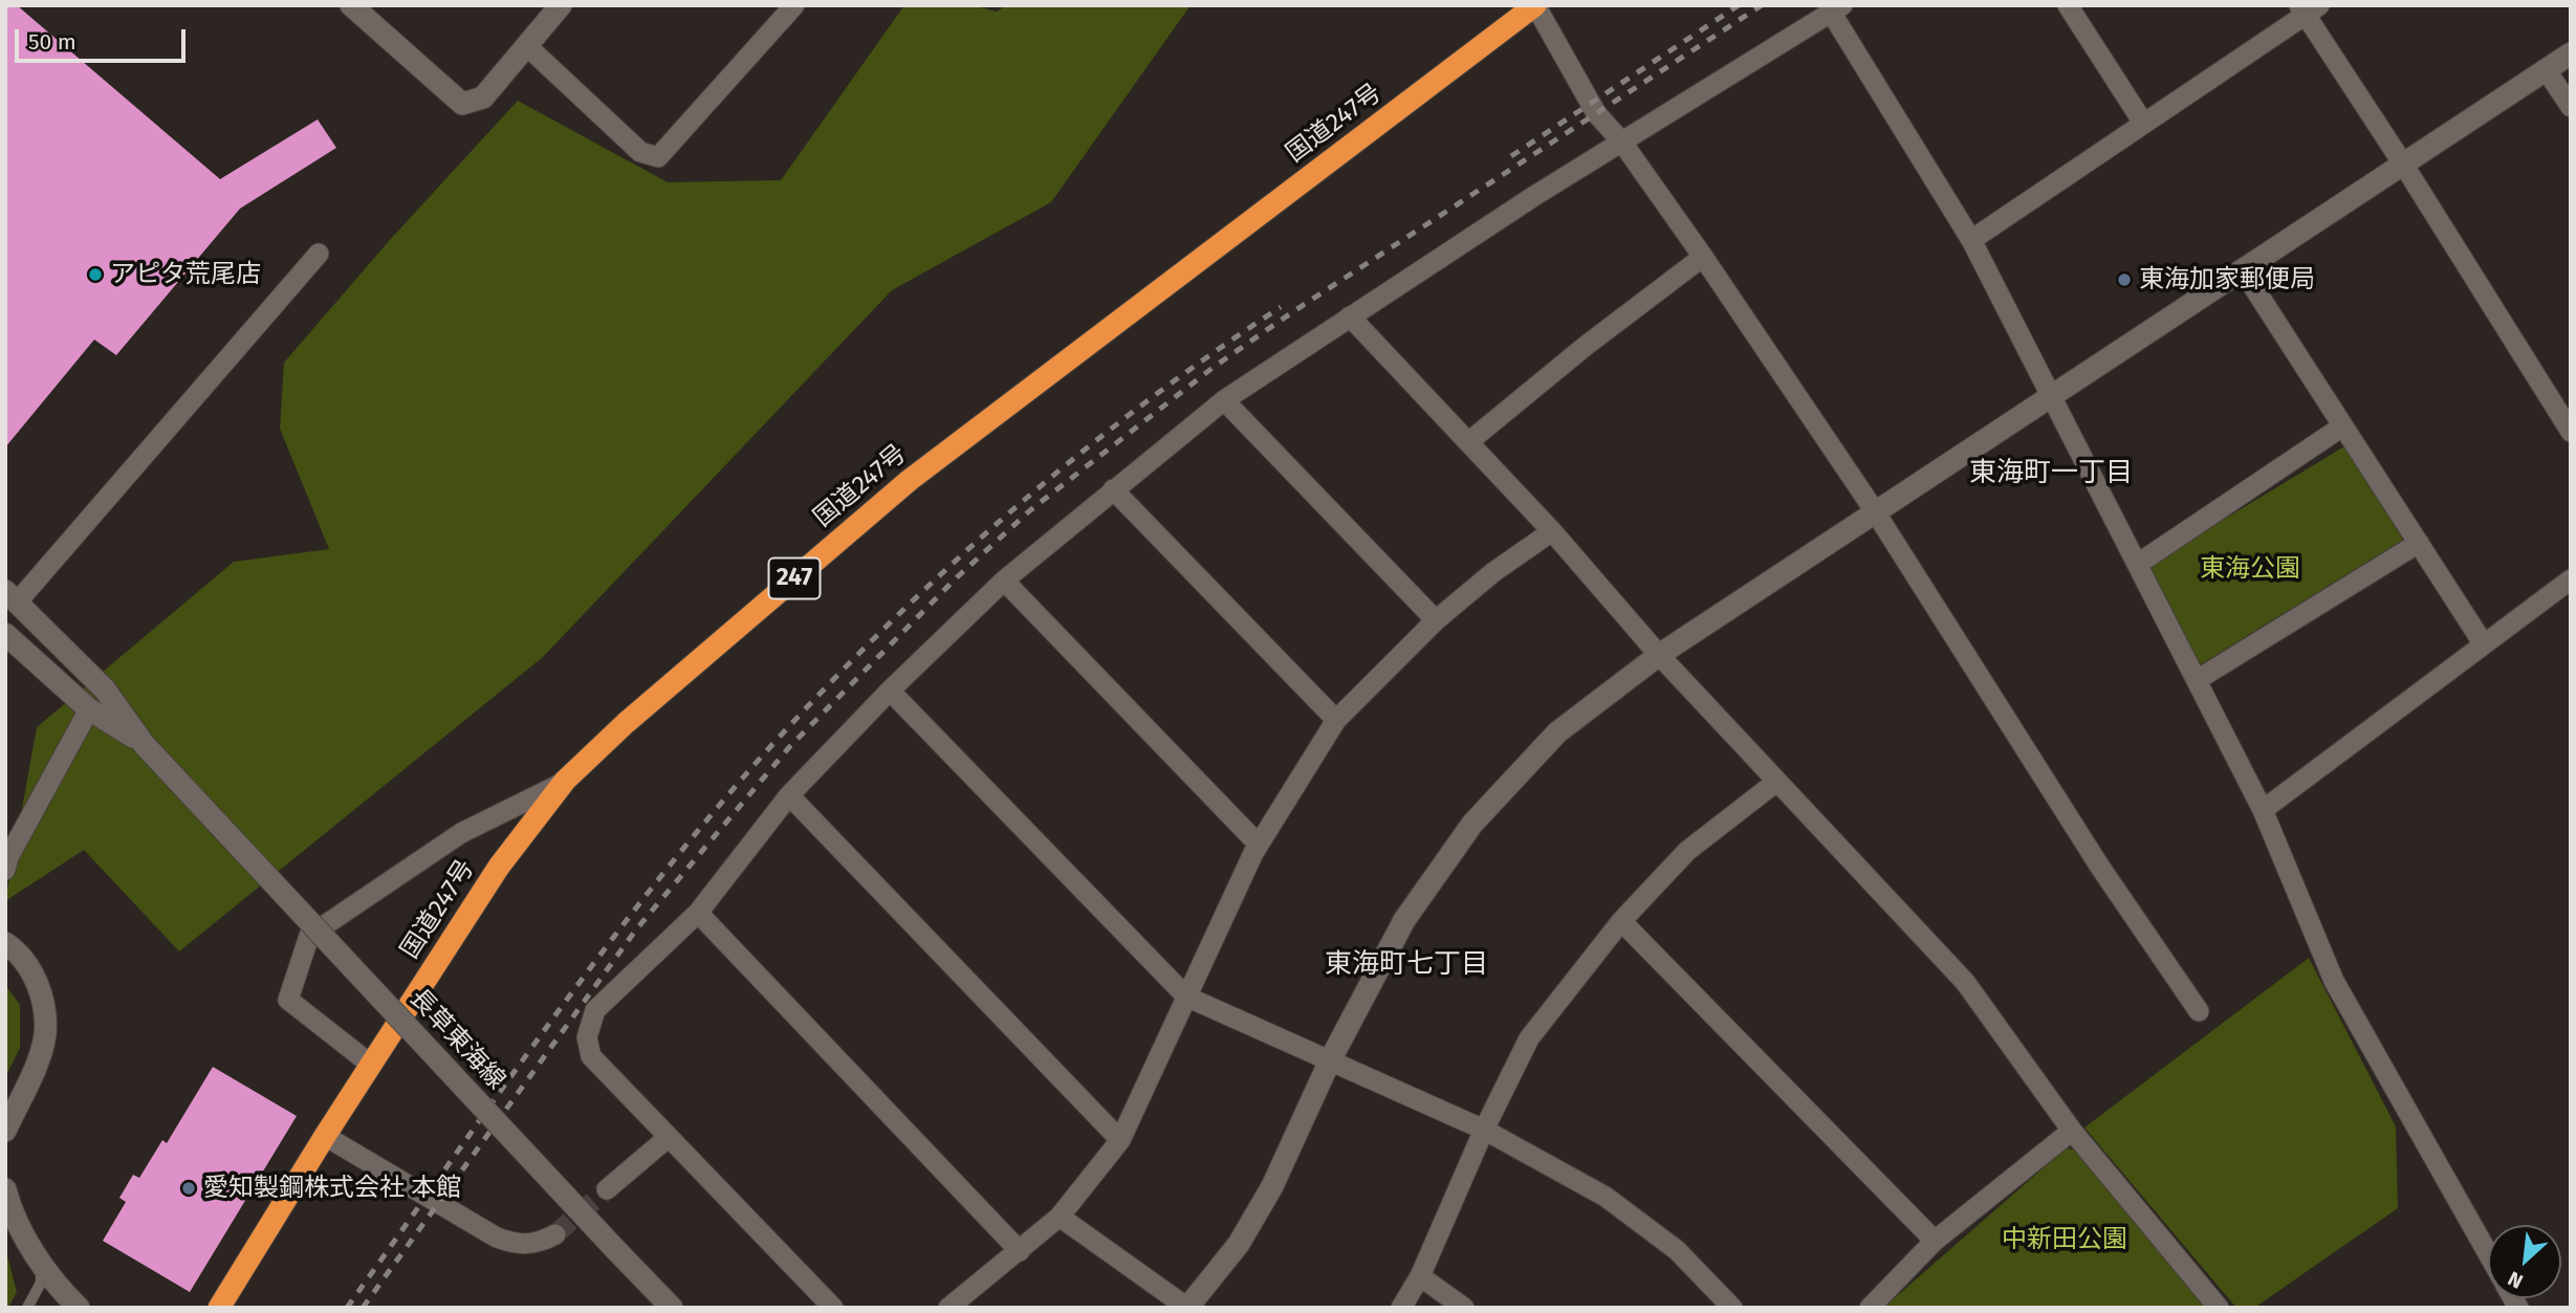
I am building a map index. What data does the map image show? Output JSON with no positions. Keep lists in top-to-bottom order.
{
  "streets": {
    "highway": ["国道247号", "247"],
    "street": ["長草東海線"]
  },
  "districts": ["東海町一丁目", "東海町七丁目"],
  "parks": ["東海公園", "中新田公園"],
  "places": ["アピタ荒尾店", "東海加家郵便局", "愛知製鋼株式会社 本館"],
  "scale_bar": "50 m",
  "north": "bottom left"
}
